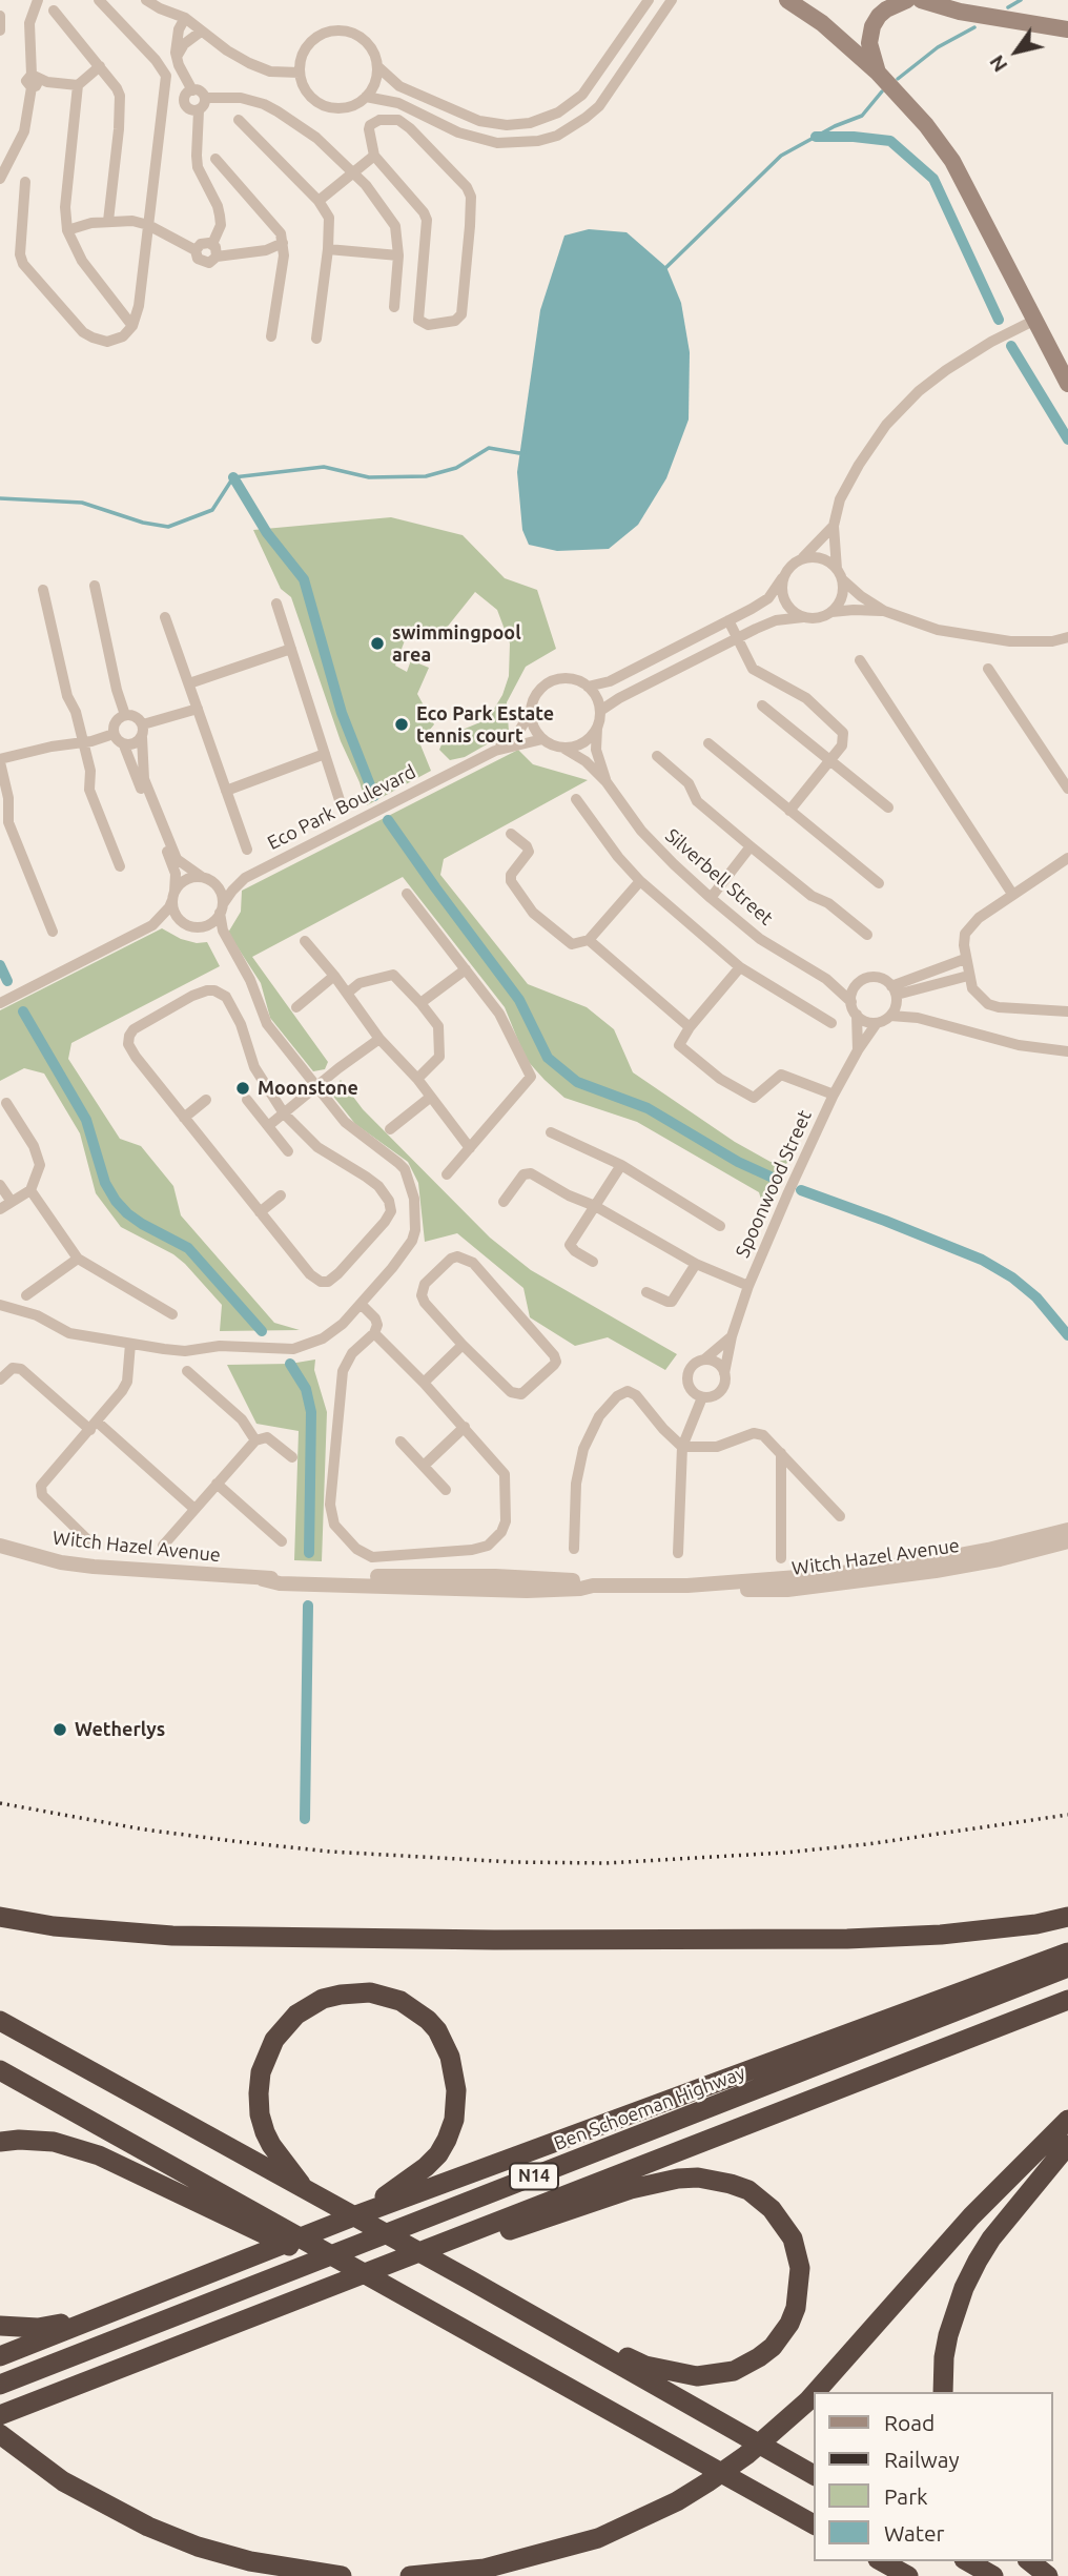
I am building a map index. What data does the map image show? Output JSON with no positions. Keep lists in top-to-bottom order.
{
  "streets": {
    "highway": ["Ben Schoeman Highway", "N14"],
    "street": [
      "Eco Park Boulevard",
      "Silverbell Street",
      "Spoonwood Street",
      "Witch Hazel Avenue"
    ]
  },
  "crossings": [
    ["Eco Park Boulevard", "Silverbell Street"],
    ["Silverbell Street", "Spoonwood Street"]
  ],
  "places": [
    "swimmingpool area",
    "Eco Park Estate tennis court",
    "Moonstone",
    "Wetherlys"
  ],
  "legend": [
    "Road",
    "Railway",
    "Park",
    "Water"
  ],
  "north": "bottom left"
}
